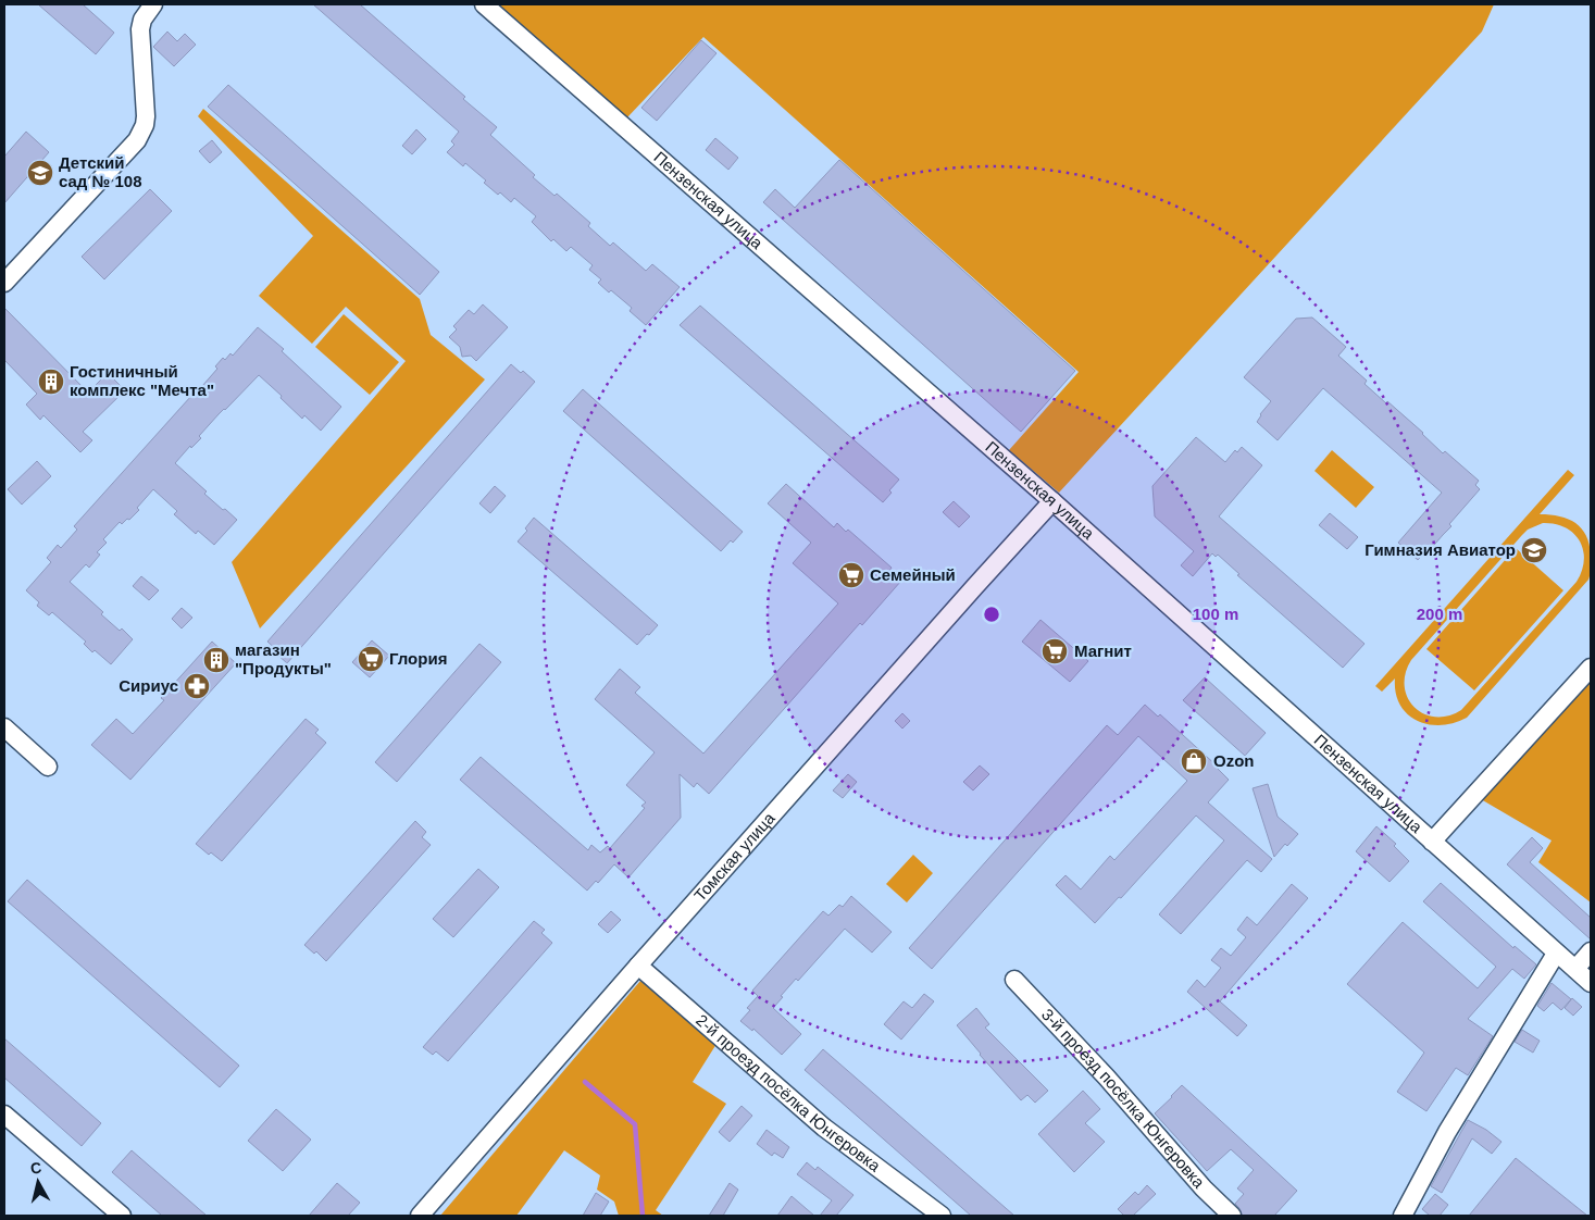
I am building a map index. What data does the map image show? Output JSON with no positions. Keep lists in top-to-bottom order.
{
  "streets": {
    "street": [
      "Пензенская улица",
      "Томская улица",
      "2-й проезд посёлка Юнгеровка",
      "3-й проезд посёлка Юнгеровка"
    ]
  },
  "crossings": [
    ["Пензенская улица", "Томская улица"],
    ["Томская улица", "2-й проезд посёлка Юнгеровка"]
  ],
  "places": {
    "school or university": ["Детский сад № 108", "Гимназия Авиатор"],
    "building": ["Гостиничный комплекс \"Мечта\"", "магазин \"Продукты\""],
    "supermarket": ["Семейный", "Магнит", "Глория"],
    "pharmacy": ["Сириус"],
    "shop": ["Ozon"]
  },
  "north": "top",
  "rings": ["100 m", "200 m"]
}
